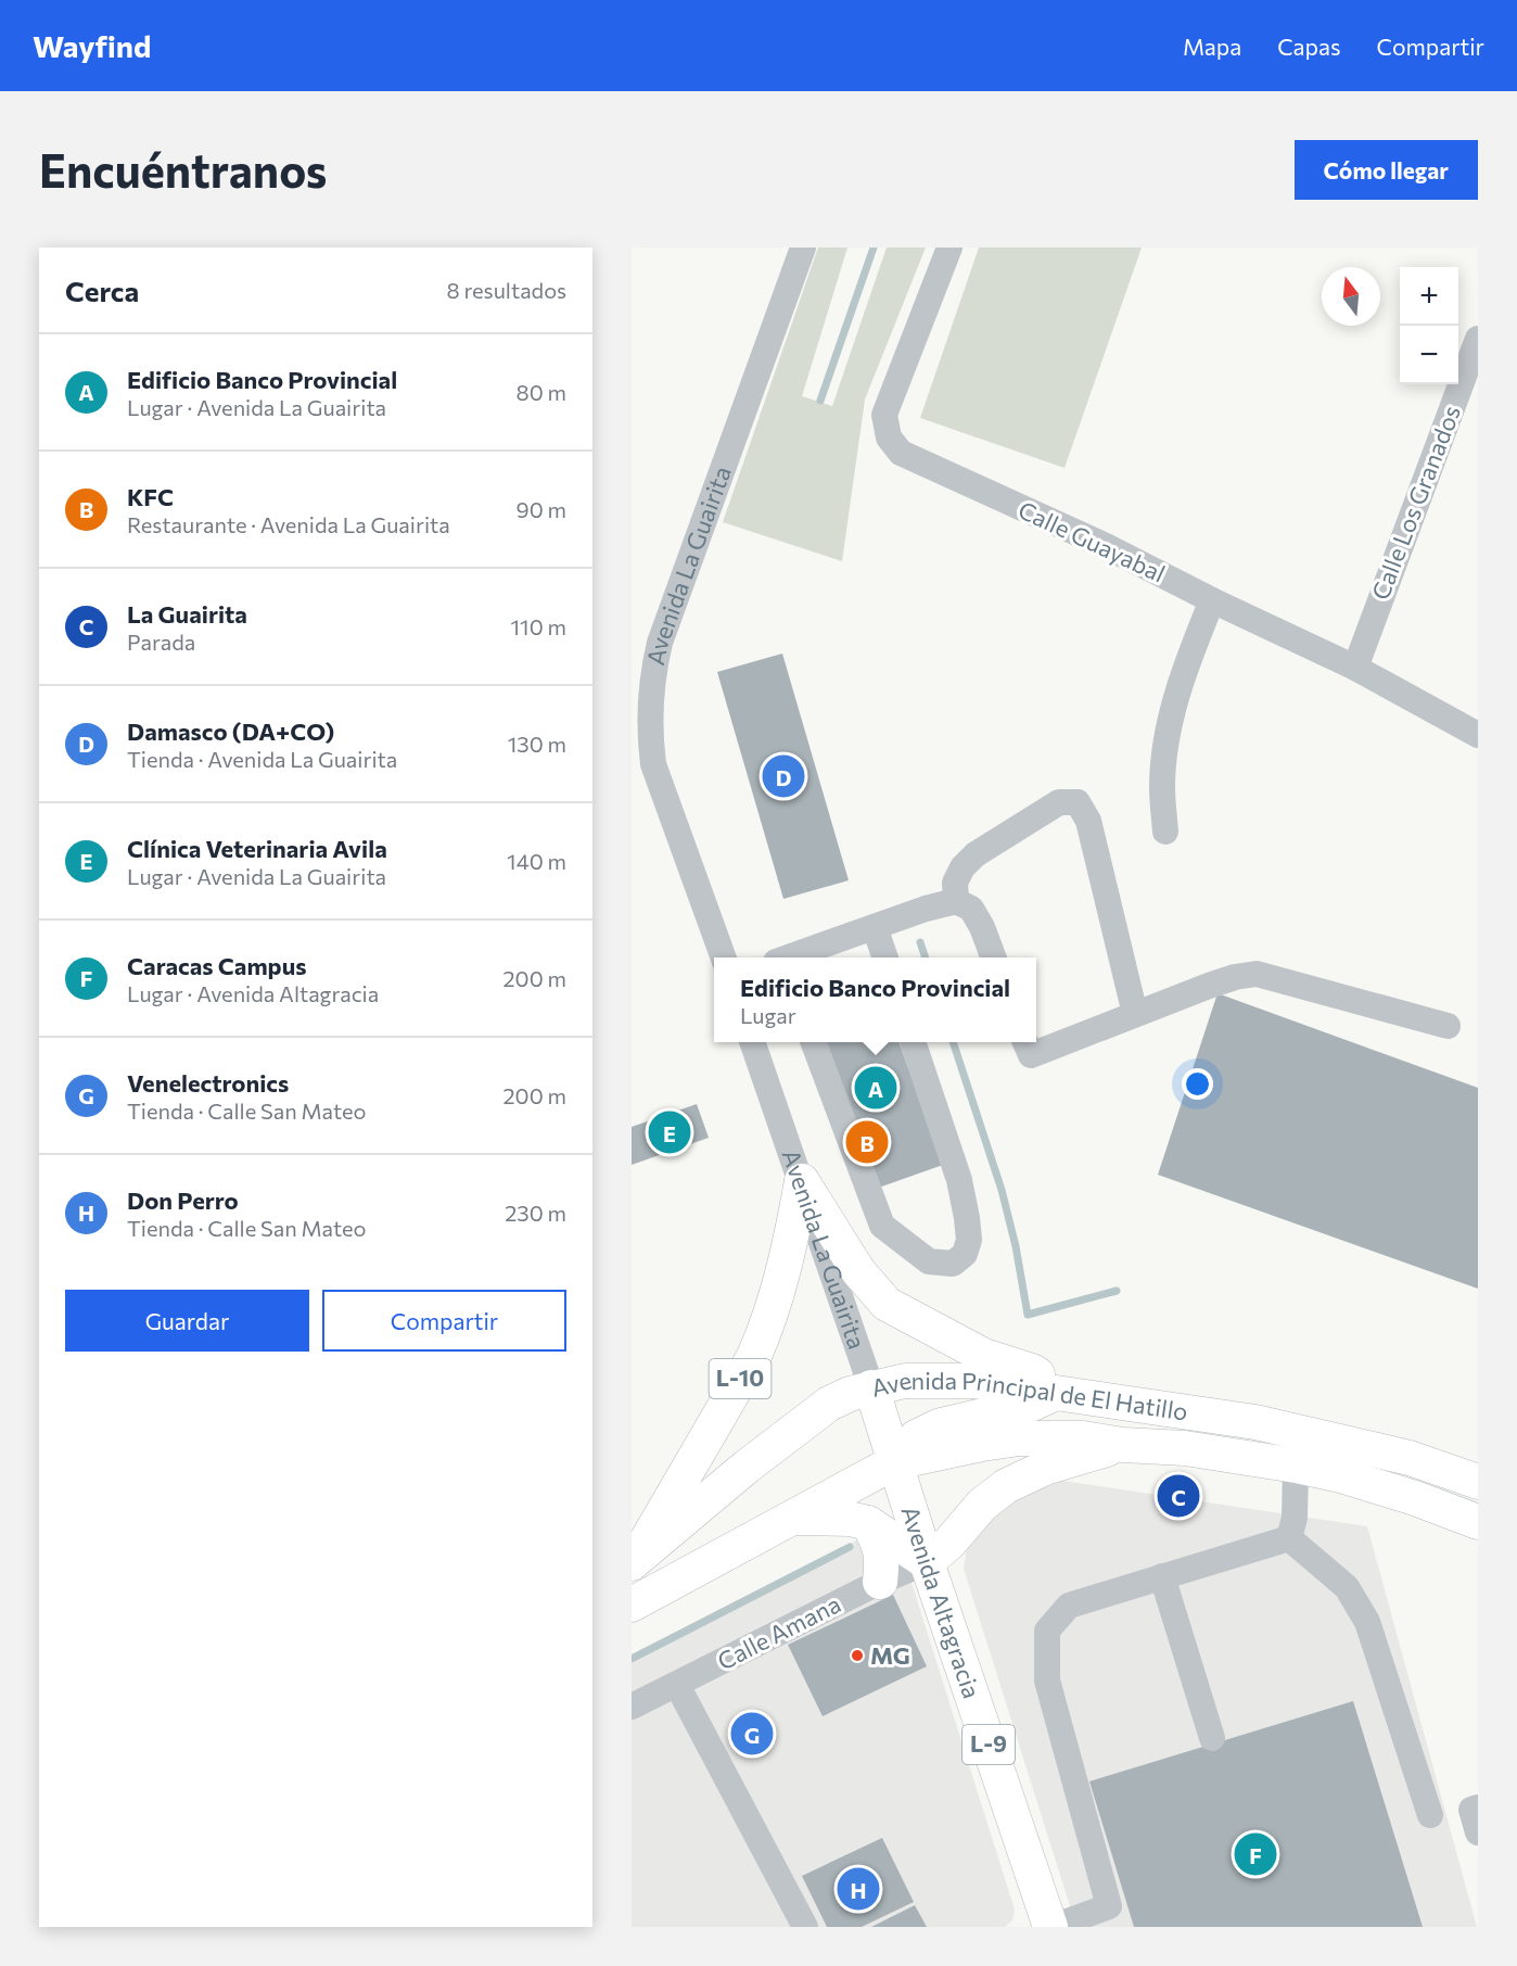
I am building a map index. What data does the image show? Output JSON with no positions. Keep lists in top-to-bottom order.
{
  "streets": {
    "main road": [
      "Avenida La Guairita",
      "L-10",
      "Avenida Principal de El Hatillo",
      "Avenida Altagracia",
      "L-9"
    ],
    "street": ["Calle Los Granados", "Calle Guayabal", "Calle Amana"]
  },
  "crossings": [
    ["Calle Los Granados", "Calle Guayabal"],
    ["Avenida La Guairita", "L-10"],
    ["Avenida La Guairita", "Avenida Principal de El Hatillo"],
    ["Avenida La Guairita", "Avenida Altagracia"],
    ["L-10", "Avenida Principal de El Hatillo"],
    ["Avenida Principal de El Hatillo", "Avenida Altagracia"],
    ["Avenida Altagracia", "Calle Amana"]
  ],
  "places": ["MG"],
  "north": "top",
  "page": {
    "header": "Wayfind",
    "nav": ["Mapa", "Capas", "Compartir"],
    "buttons": [
      "Cómo llegar",
      ["Guardar", "Compartir"]
    ],
    "title": "Encuéntranos",
    "heading": ["Cerca", "8 resultados"],
    "map_buttons": ["+", "−"],
    "list": [
      {
        "mark": "A",
        "name": "Edificio Banco Provincial",
        "note": "Lugar · Avenida La Guairita",
        "value": "80 m"
      },
      {
        "mark": "B",
        "name": "KFC",
        "note": "Restaurante · Avenida La Guairita",
        "value": "90 m"
      },
      {
        "mark": "C",
        "name": "La Guairita",
        "note": "Parada",
        "value": "110 m"
      },
      {
        "mark": "D",
        "name": "Damasco (DA+CO)",
        "note": "Tienda · Avenida La Guairita",
        "value": "130 m"
      },
      {
        "mark": "E",
        "name": "Clínica Veterinaria Avila",
        "note": "Lugar · Avenida La Guairita",
        "value": "140 m"
      },
      {
        "mark": "F",
        "name": "Caracas Campus",
        "note": "Lugar · Avenida Altagracia",
        "value": "200 m"
      },
      {
        "mark": "G",
        "name": "Venelectronics",
        "note": "Tienda · Calle San Mateo",
        "value": "200 m"
      },
      {
        "mark": "H",
        "name": "Don Perro",
        "note": "Tienda · Calle San Mateo",
        "value": "230 m"
      }
    ],
    "pins": [
      "D",
      "A",
      "E",
      "B",
      "C",
      "G",
      "F",
      "H"
    ],
    "popup": ["Edificio Banco Provincial", "Lugar"]
  }
}
